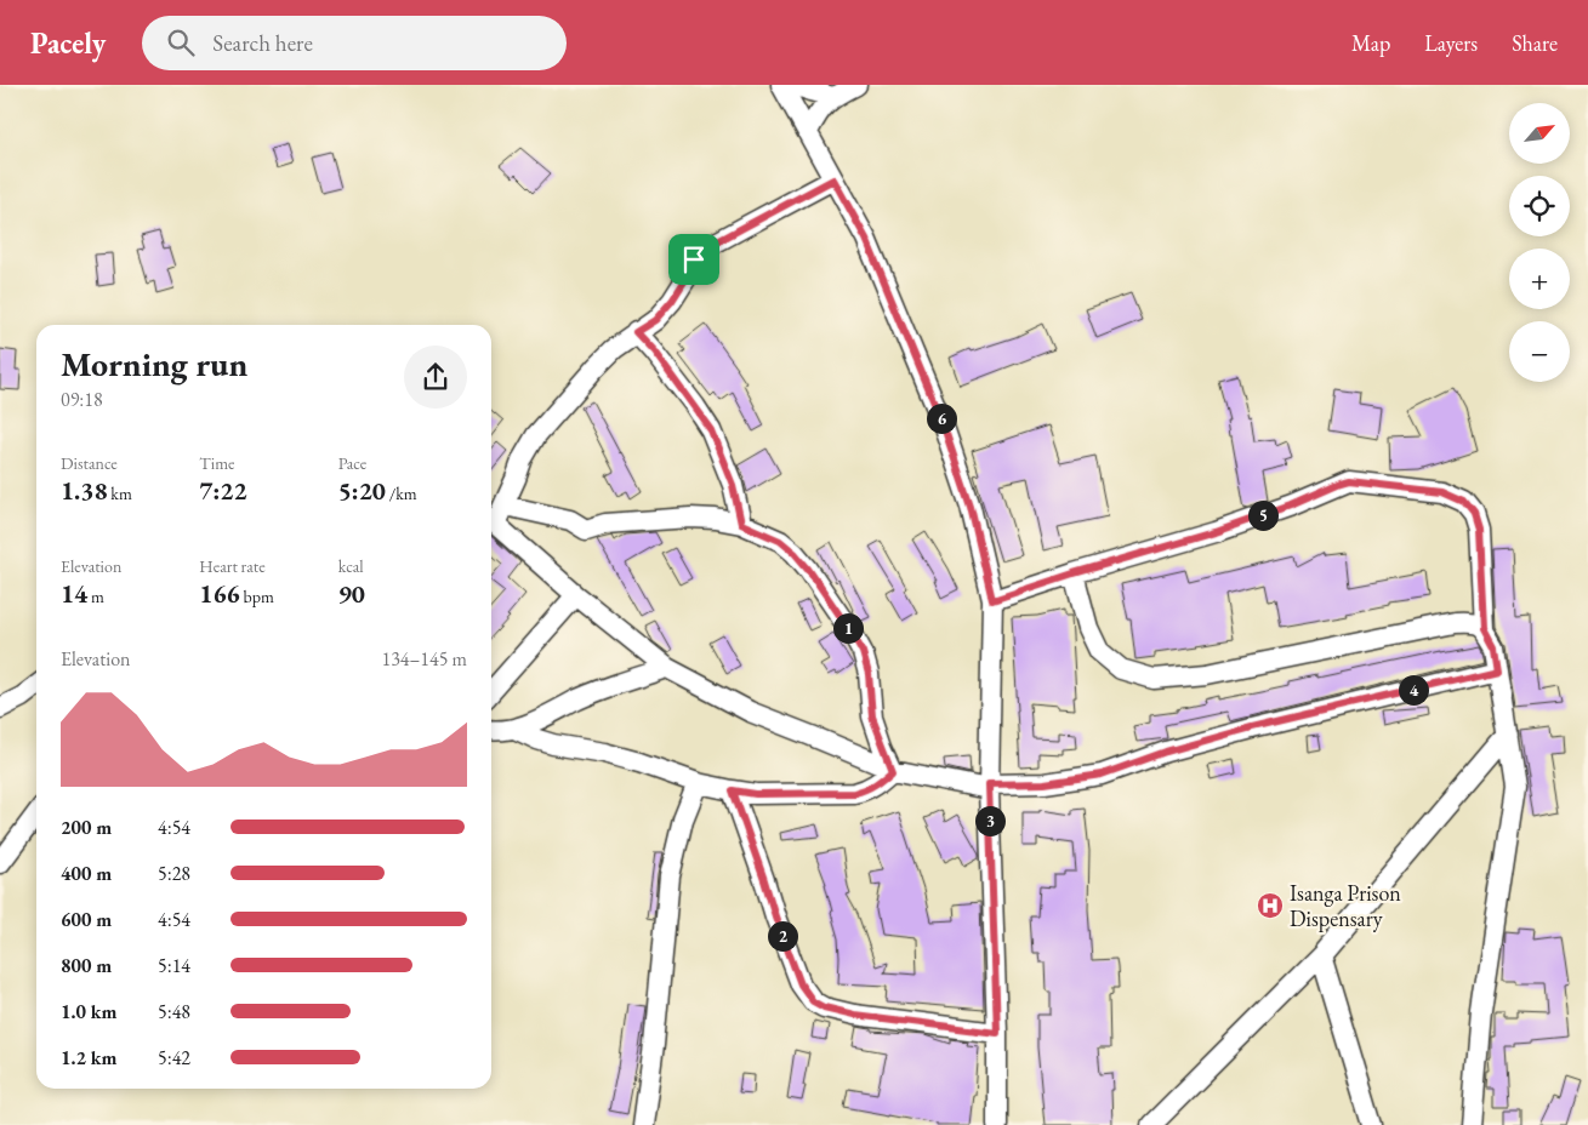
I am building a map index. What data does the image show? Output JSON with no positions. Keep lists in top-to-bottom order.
{
  "places": {
    "hospital": ["Isanga Prison Dispensary"]
  },
  "north": "top right",
  "page": {
    "header": "Pacely",
    "search": "Search here",
    "nav": ["Map", "Layers", "Share"],
    "map_buttons": ["+", "−"],
    "heading": ["Morning run", "09:18"],
    "pins": [
      "6",
      "5",
      "1",
      "4",
      "3",
      "2"
    ],
    "stats": [
      ["Distance", "1.38 km"],
      ["Time", "7:22"],
      ["Pace", "5:20 /km"],
      ["Elevation", "14 m"],
      ["Heart rate", "166 bpm"],
      ["kcal", "90"]
    ],
    "chart": ["Elevation", "134–145 m"],
    "list": [
      {
        "name": "200 m",
        "note": "4:54"
      },
      {
        "name": "400 m",
        "note": "5:28"
      },
      {
        "name": "600 m",
        "note": "4:54"
      },
      {
        "name": "800 m",
        "note": "5:14"
      },
      {
        "name": "1.0 km",
        "note": "5:48"
      },
      {
        "name": "1.2 km",
        "note": "5:42"
      }
    ]
  }
}
